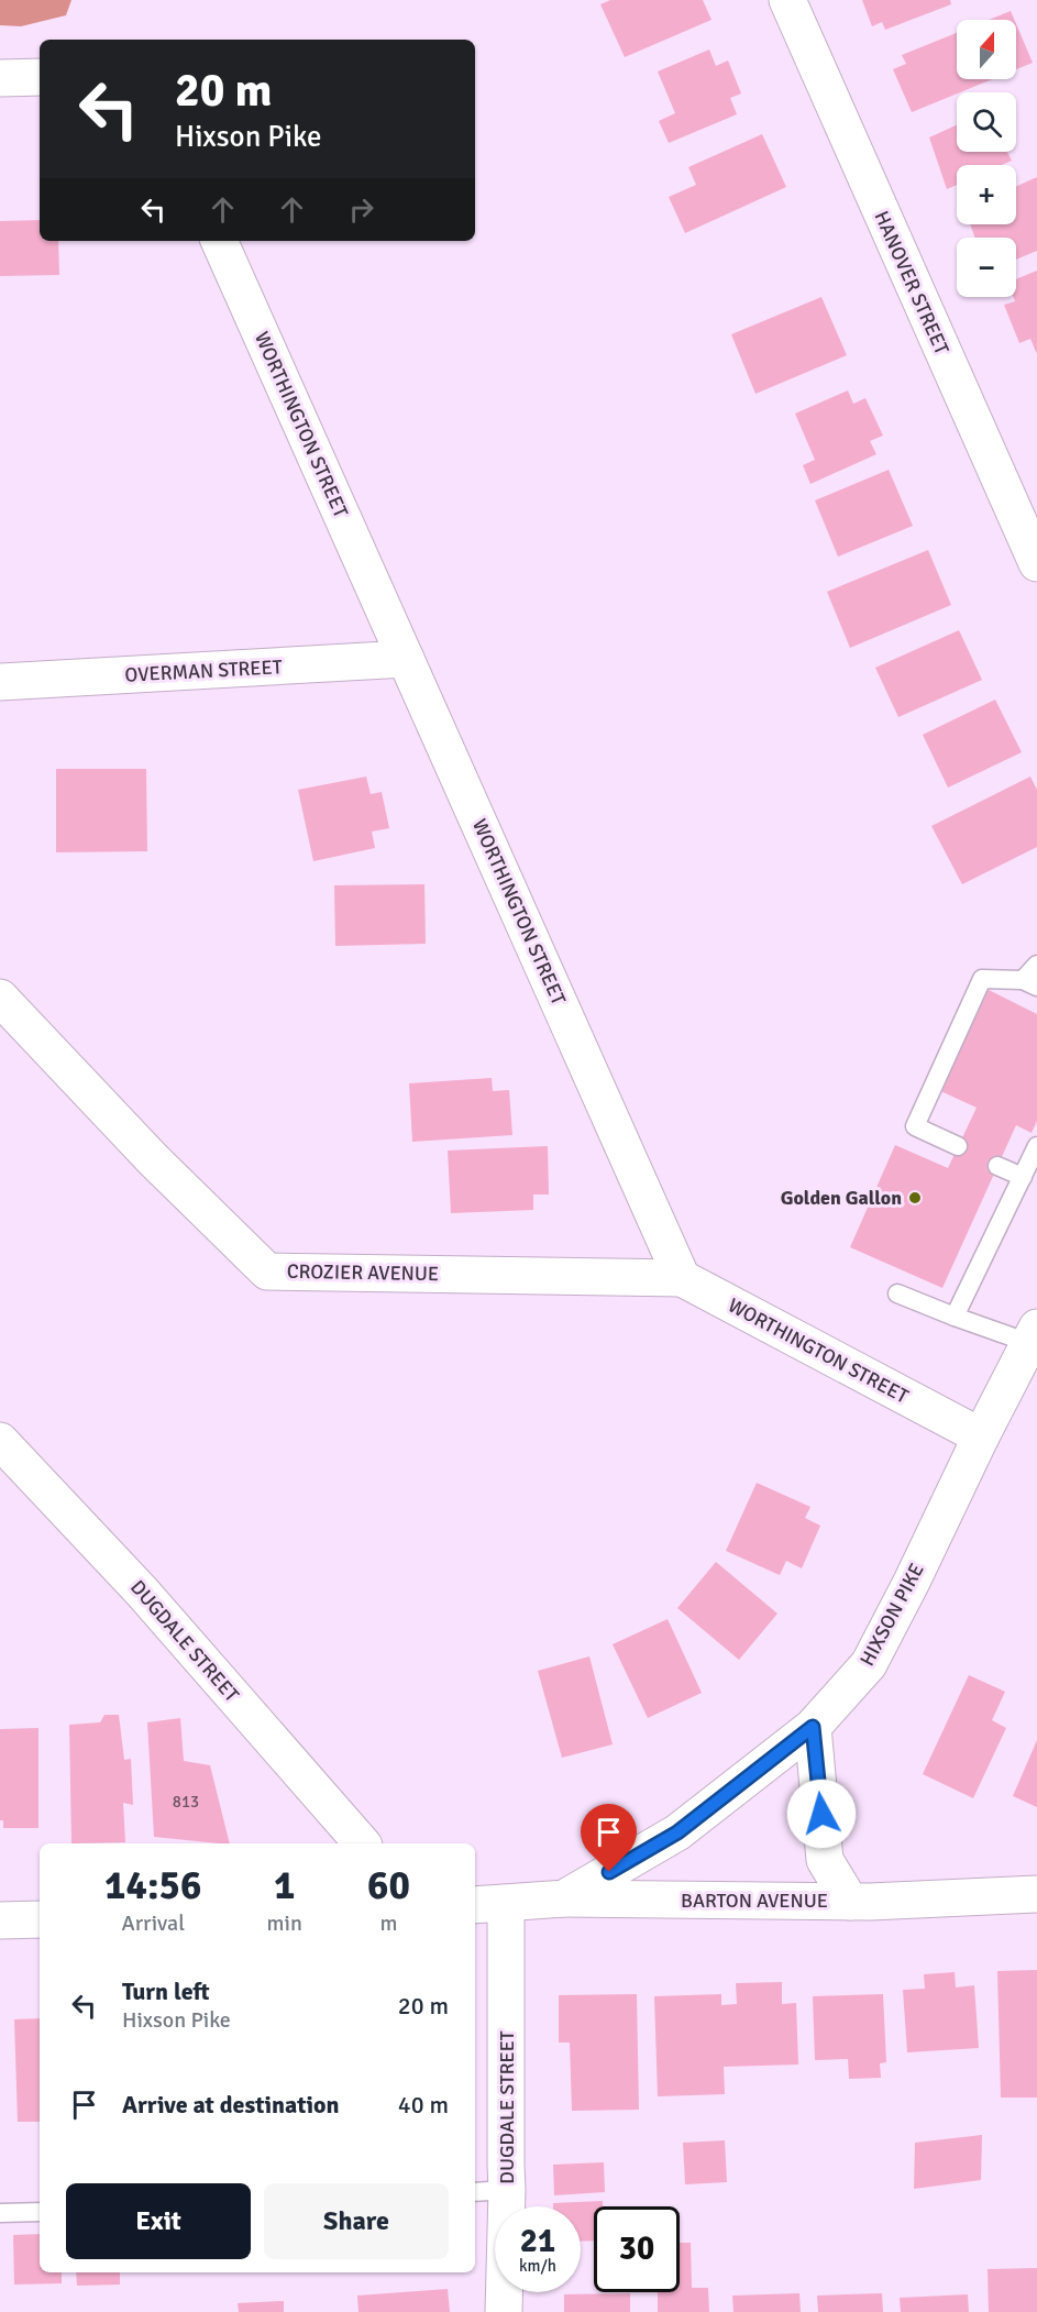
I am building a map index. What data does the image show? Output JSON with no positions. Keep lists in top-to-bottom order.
{
  "streets": {
    "street": [
      "HANOVER STREET",
      "WORTHINGTON STREET",
      "OVERMAN STREET",
      "CROZIER AVENUE",
      "HIXSON PIKE",
      "DUGDALE STREET",
      "BARTON AVENUE"
    ]
  },
  "crossings": [
    ["WORTHINGTON STREET", "OVERMAN STREET"],
    ["WORTHINGTON STREET", "CROZIER AVENUE"],
    ["WORTHINGTON STREET", "HIXSON PIKE"],
    ["HIXSON PIKE", "BARTON AVENUE"],
    ["DUGDALE STREET", "BARTON AVENUE"]
  ],
  "places": ["Golden Gallon"],
  "house_numbers": ["813"],
  "north": "top",
  "page": {
    "map_buttons": ["+", "−"],
    "turn": ["20 m", "Hixson Pike"],
    "eta": [
      "14:56",
      "Arrival",
      "1",
      "min",
      "60",
      "m"
    ],
    "list": [
      {
        "name": "Turn left",
        "note": "Hixson Pike",
        "value": "20 m"
      },
      {
        "name": "Arrive at destination",
        "value": "40 m"
      }
    ],
    "buttons": ["Exit", "Share"],
    "speed": "21 km/h",
    "limit": "30"
  }
}
